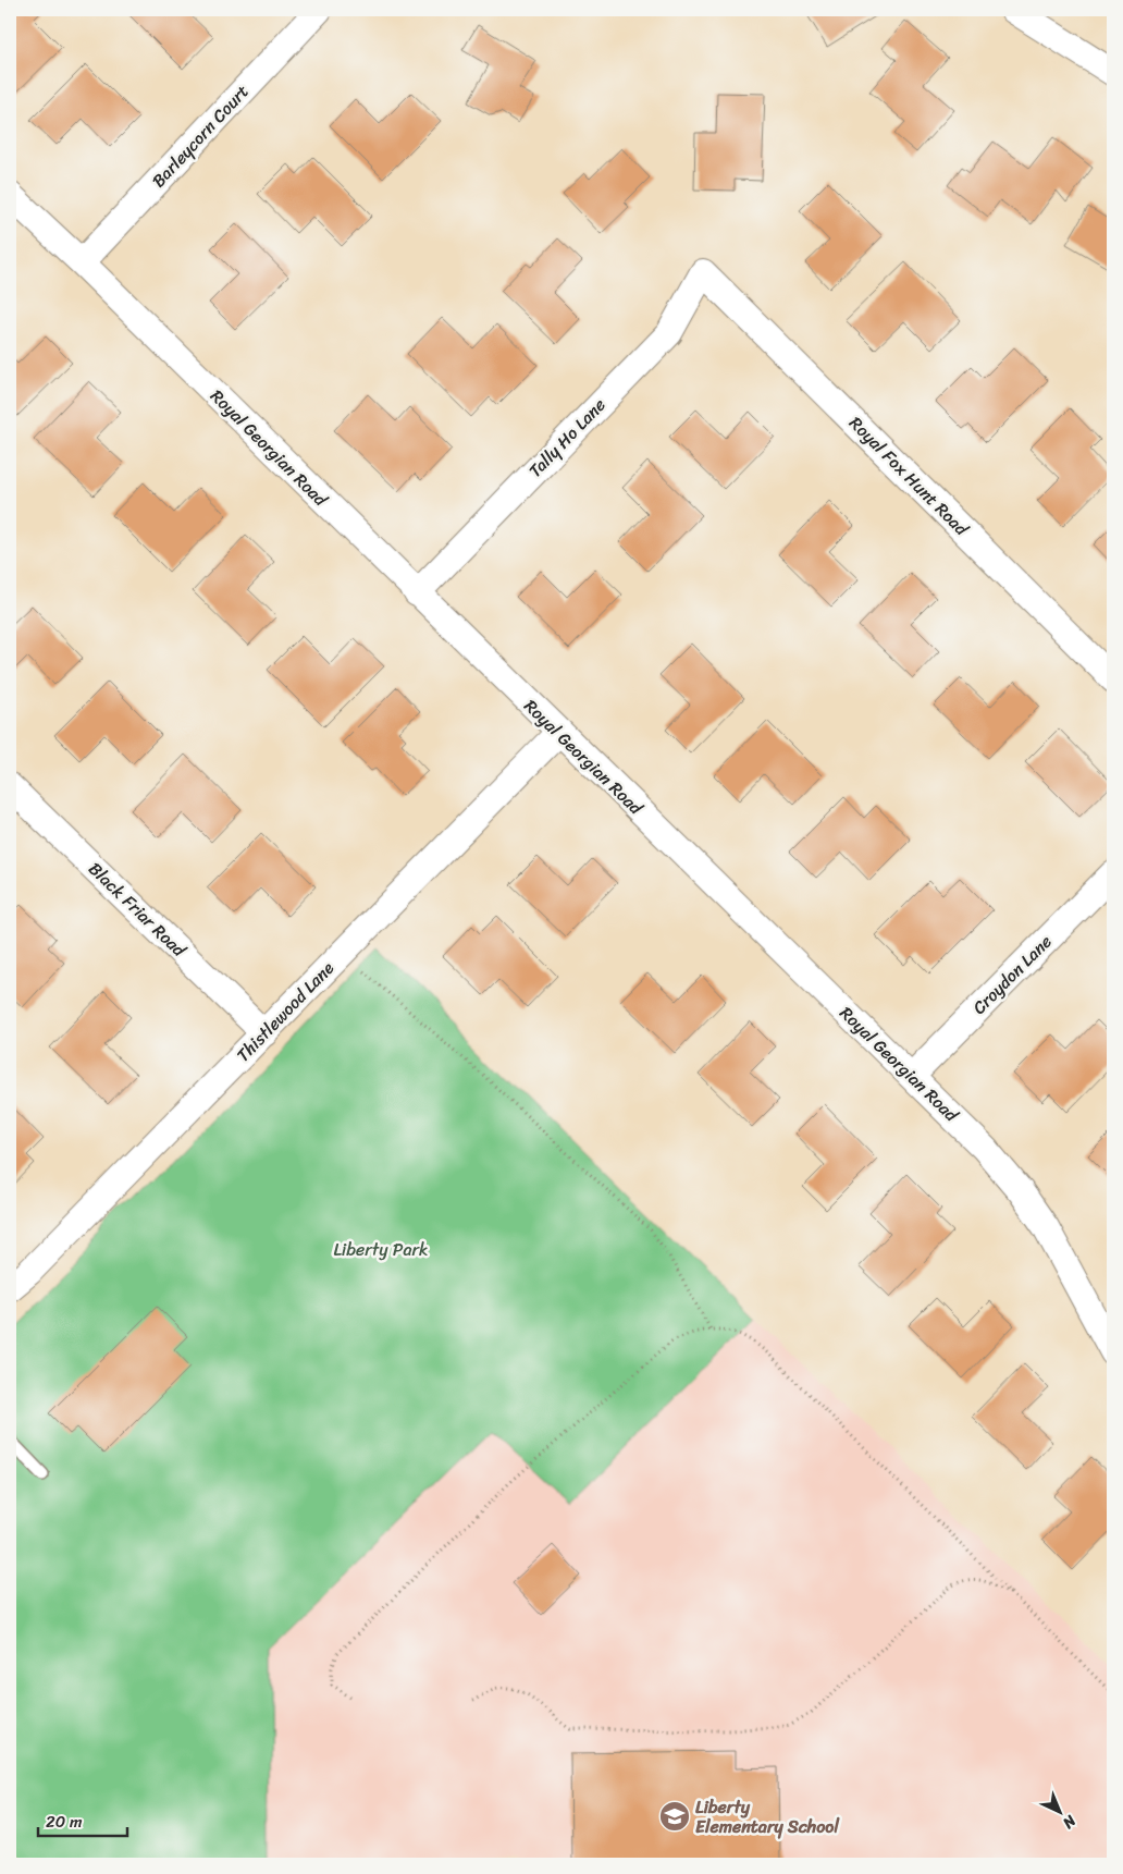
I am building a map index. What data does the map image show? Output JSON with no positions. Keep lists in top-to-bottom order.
{
  "streets": {
    "street": [
      "Barleycorn Court",
      "Tally Ho Lane",
      "Royal Georgian Road",
      "Royal Fox Hunt Road",
      "Black Friar Road",
      "Croydon Lane",
      "Thistlewood Lane"
    ]
  },
  "crossings": [
    ["Barleycorn Court", "Royal Georgian Road"],
    ["Tally Ho Lane", "Royal Georgian Road"],
    ["Tally Ho Lane", "Royal Fox Hunt Road"],
    ["Royal Georgian Road", "Croydon Lane"],
    ["Royal Georgian Road", "Thistlewood Lane"],
    ["Black Friar Road", "Thistlewood Lane"]
  ],
  "parks": ["Liberty Park"],
  "places": {
    "school or university": ["Liberty Elementary School"]
  },
  "scale_bar": "20 m",
  "north": "bottom right"
}
